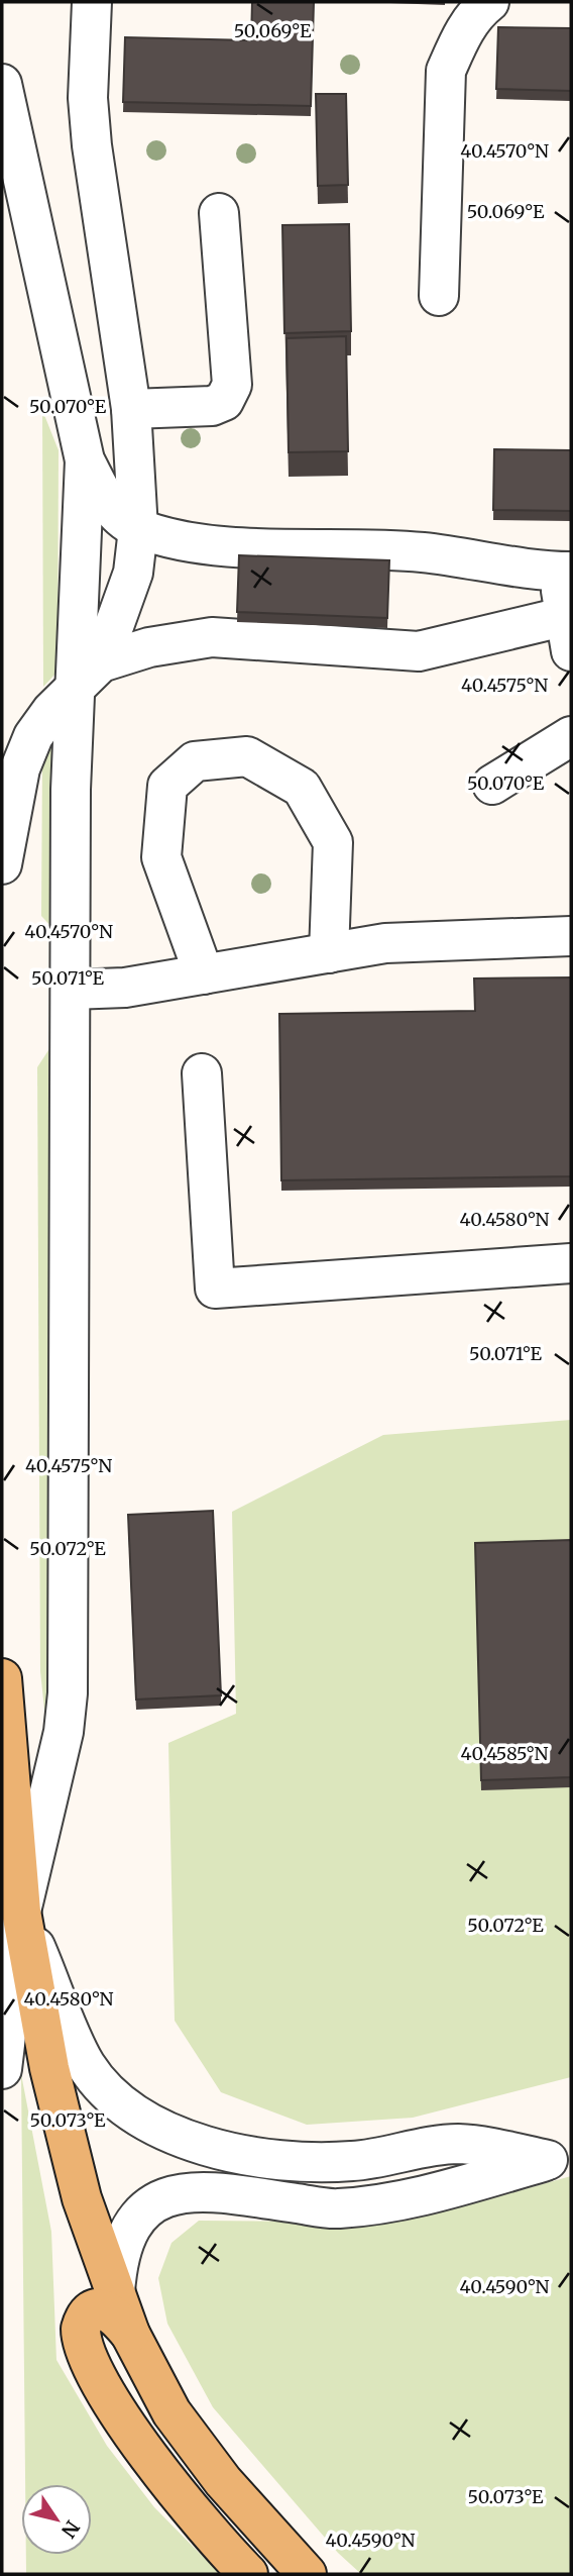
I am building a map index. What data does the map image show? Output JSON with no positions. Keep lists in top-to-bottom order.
{
  "north": "bottom right",
  "coordinates": [
    "50.069°E",
    "40.4570°N",
    "50.070°E",
    "40.4575°N",
    "50.071°E",
    "40.4580°N",
    "50.072°E",
    "40.4585°N",
    "50.073°E",
    "40.4590°N"
  ]
}
